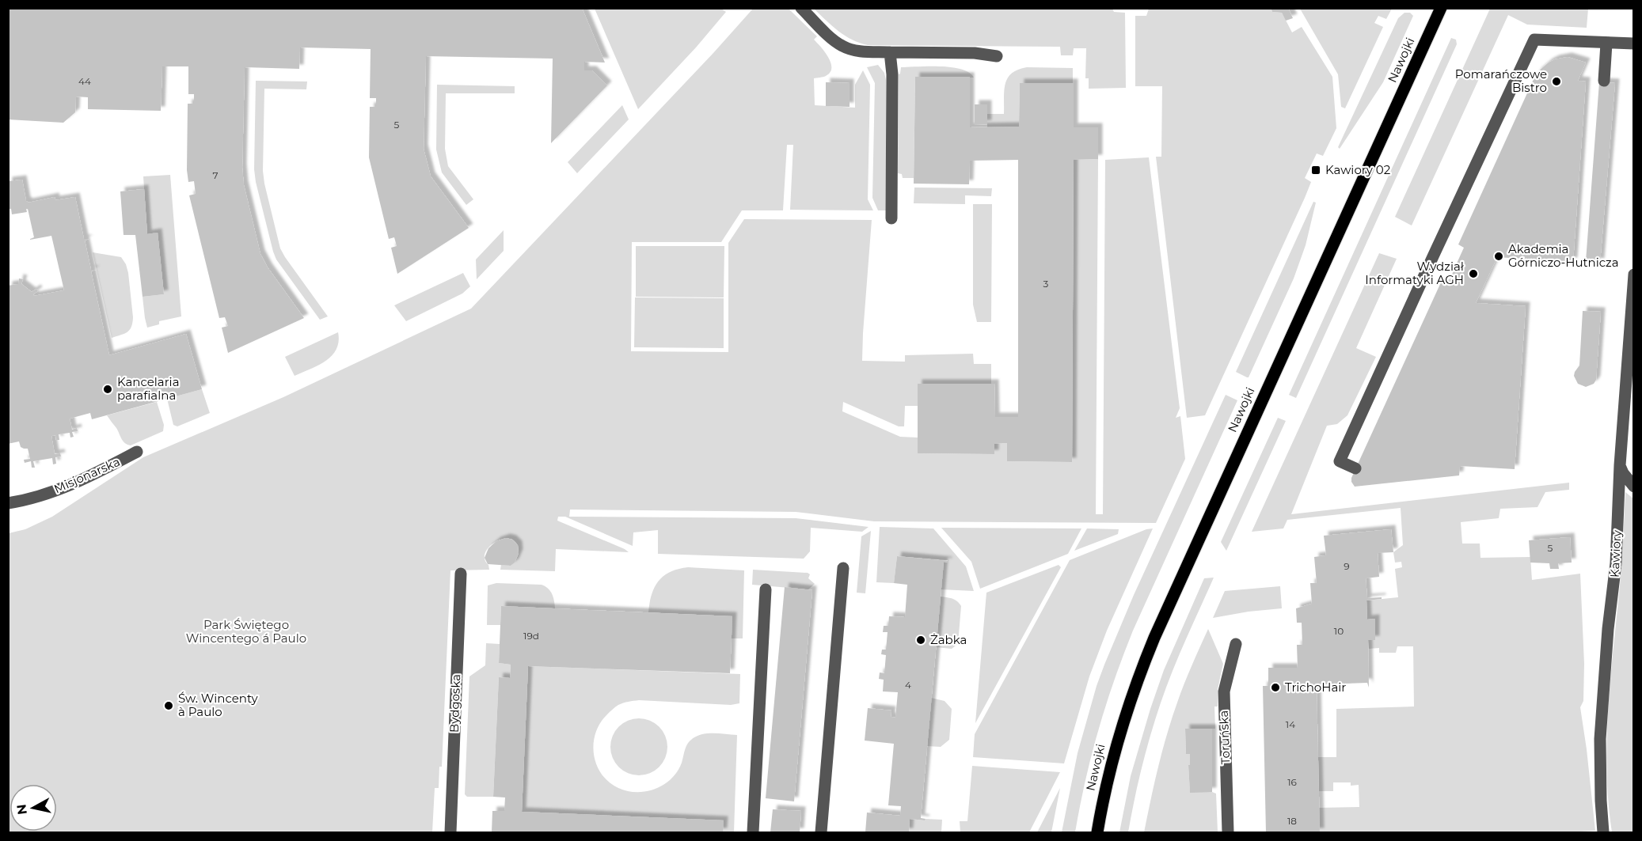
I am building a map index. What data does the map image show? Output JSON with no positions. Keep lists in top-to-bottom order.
{
  "streets": {
    "main road": ["Nawojki"],
    "street": [
      "Misjonarska",
      "Kawiory",
      "Bydgoska",
      "Toruńska"
    ]
  },
  "parks": ["Park Świętego Wincentego á Paulo"],
  "places": {
    "other": [
      "Pomarańczowe Bistro",
      "Akademia Górniczo-Hutnicza",
      "Wydział Informatyki AGH",
      "Kancelaria parafialna",
      "Żabka",
      "TrichoHair",
      "Św. Wincenty à Paulo"
    ],
    "transit": ["Kawiory 02"]
  },
  "house_numbers": [
    "44",
    "5",
    "7",
    "3",
    "5",
    "9",
    "10",
    "19d",
    "4",
    "14",
    "16",
    "18"
  ],
  "north": "left"
}
